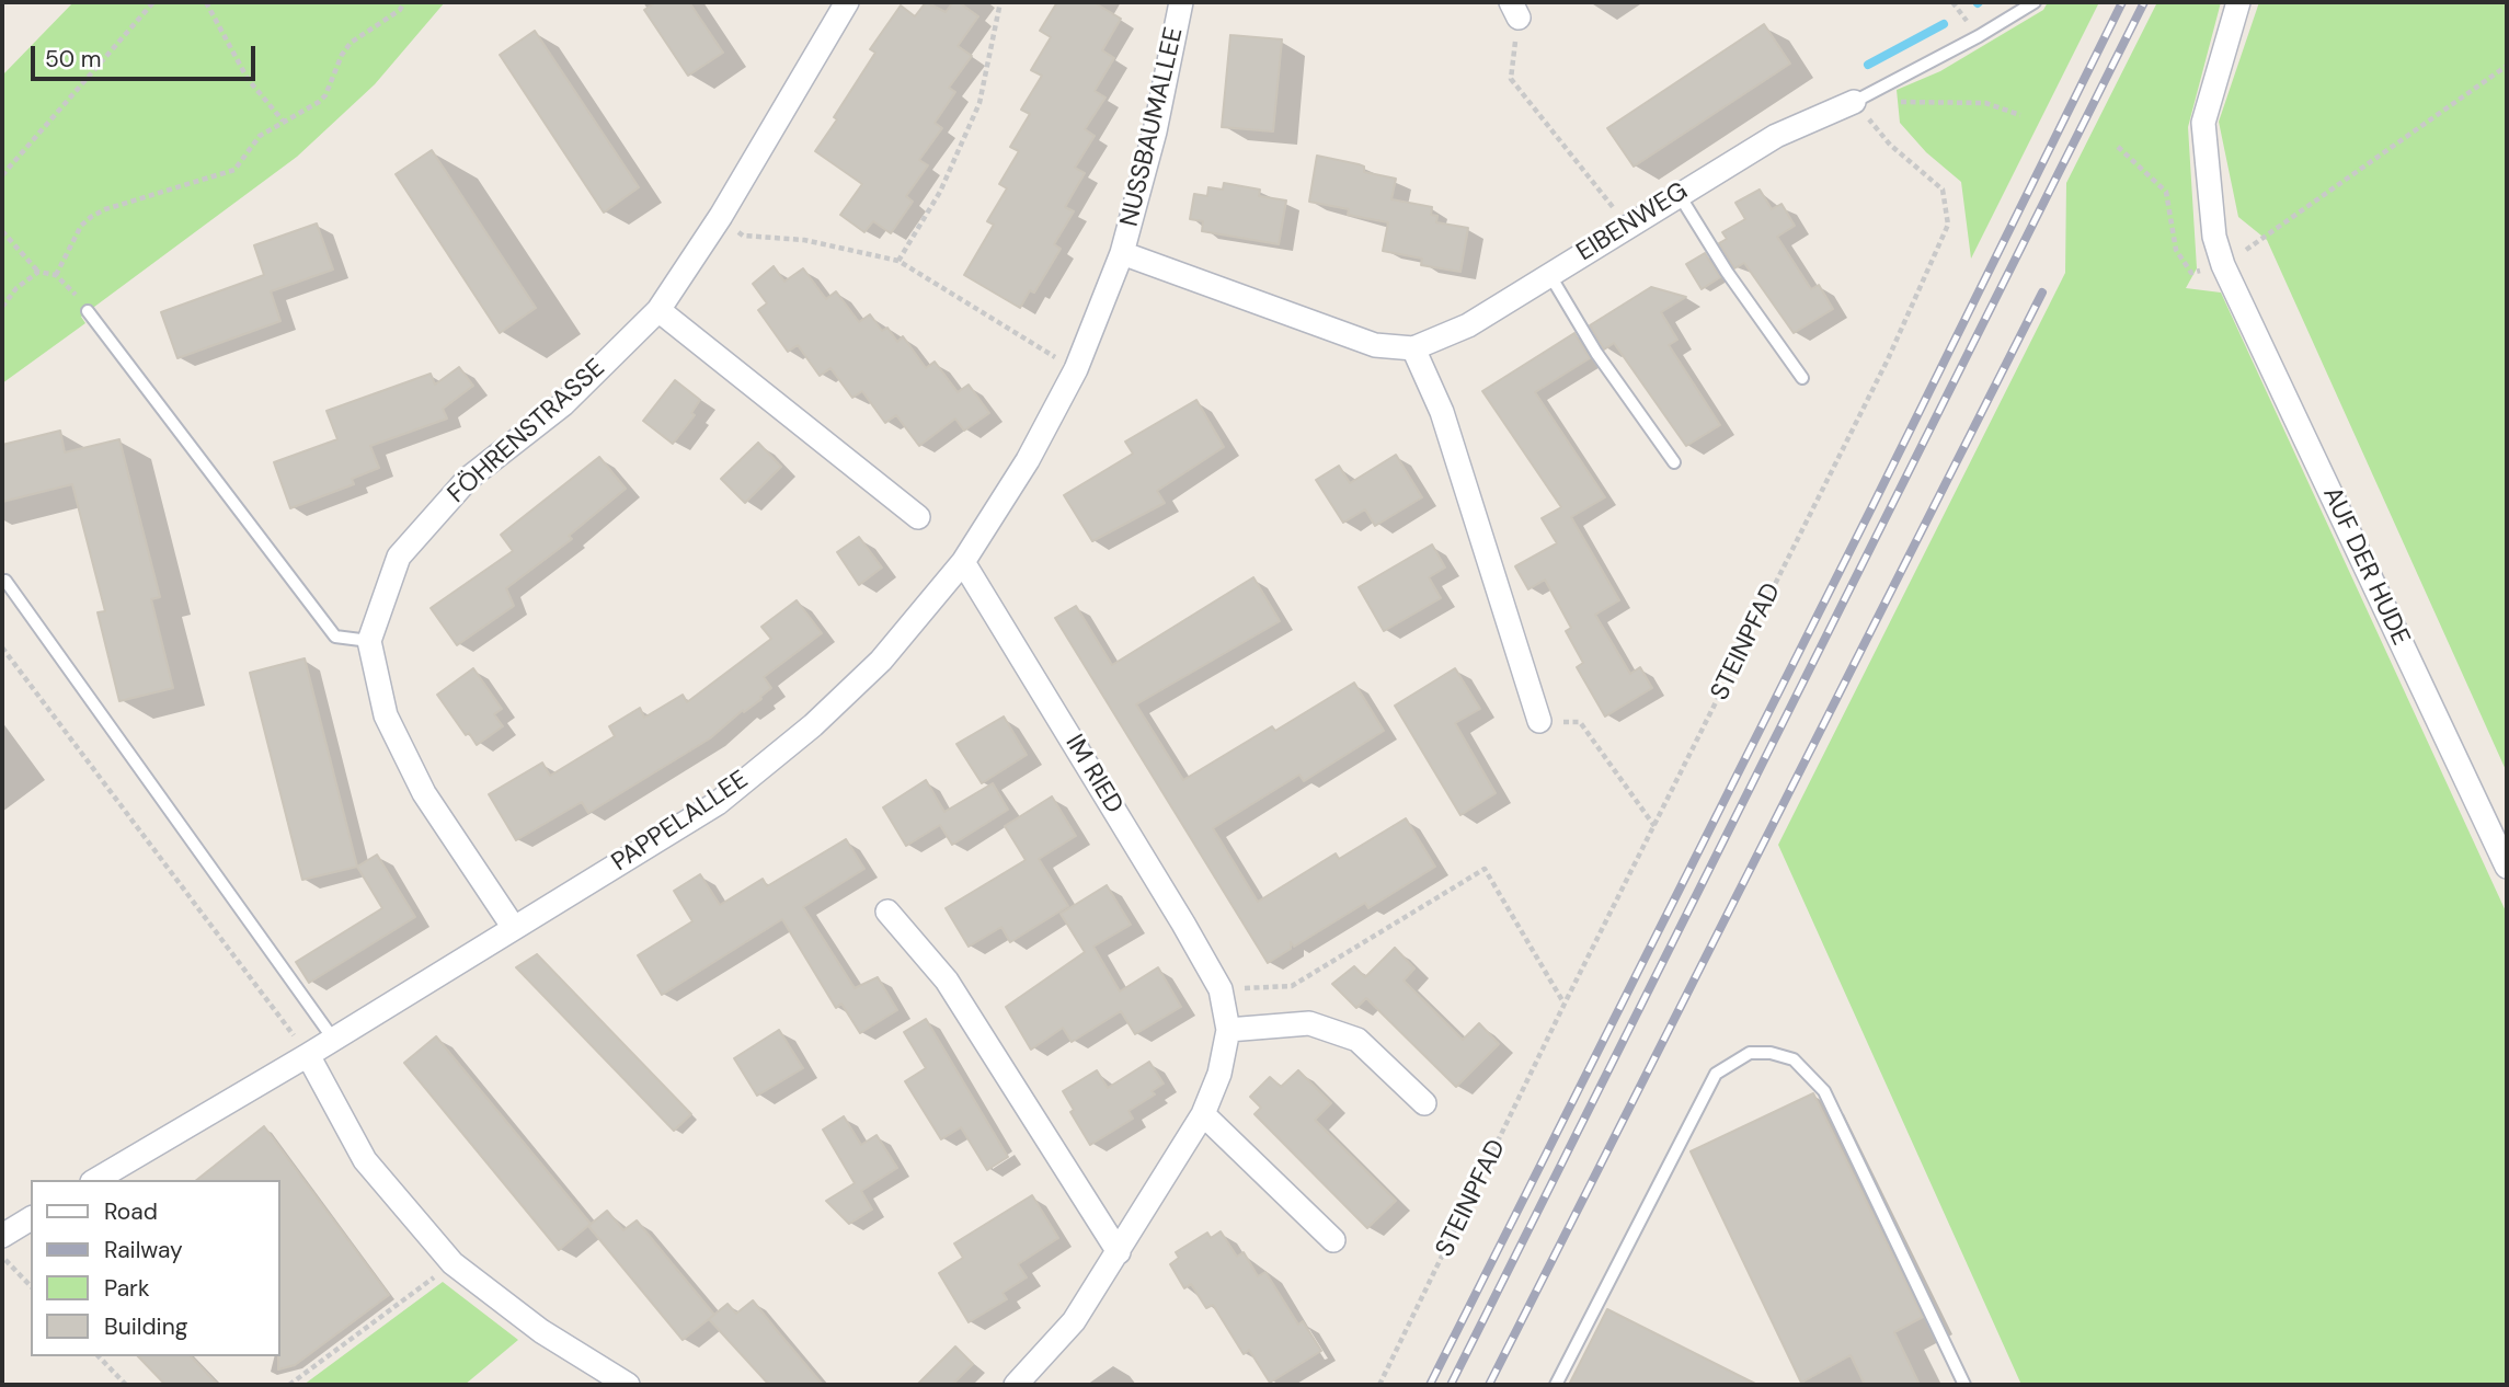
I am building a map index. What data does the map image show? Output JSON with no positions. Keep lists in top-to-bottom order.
{
  "streets": {
    "street": [
      "NUSSBAUMALLEE",
      "EIBENWEG",
      "FÖHRENSTRASSE",
      "AUF DER HUDE",
      "IM RIED",
      "PAPPELALLEE"
    ],
    "path": ["STEINPFAD"]
  },
  "crossings": [
    ["NUSSBAUMALLEE", "EIBENWEG"],
    ["NUSSBAUMALLEE", "PAPPELALLEE"],
    ["EIBENWEG", "STEINPFAD"],
    ["EIBENWEG", "PAPPELALLEE"],
    ["IM RIED", "PAPPELALLEE"]
  ],
  "legend": [
    "Road",
    "Railway",
    "Park",
    "Building"
  ],
  "scale_bar": "50 m"
}
